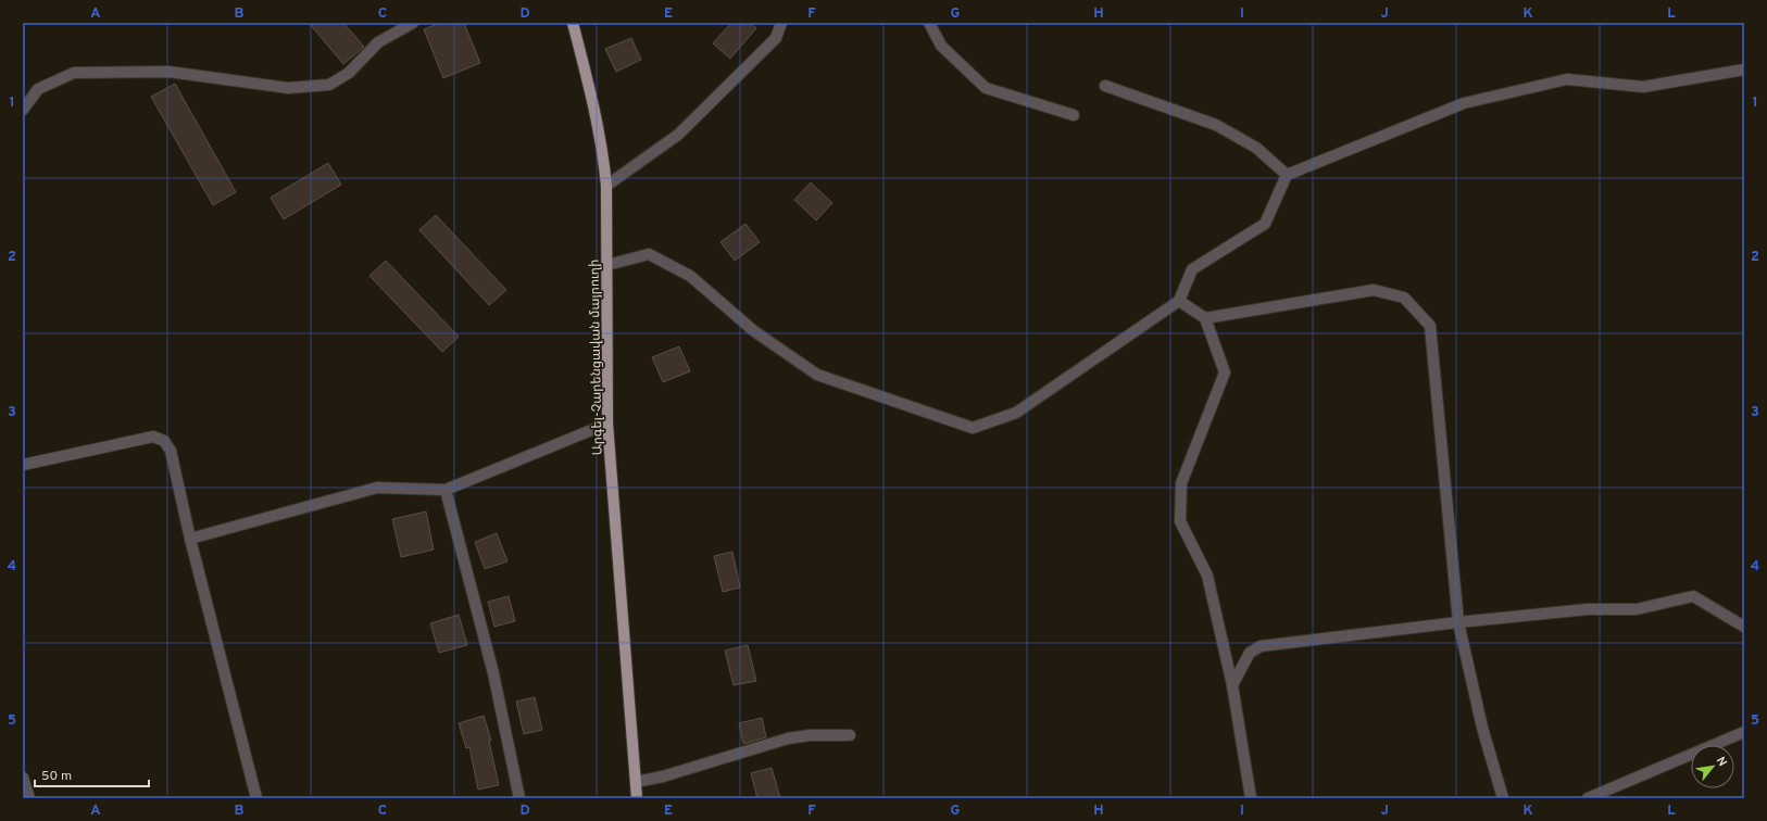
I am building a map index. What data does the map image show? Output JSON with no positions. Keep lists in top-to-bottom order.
{
  "streets": {
    "main road": ["Արգել-Չարենցավան մայրուղի"]
  },
  "scale_bar": "50 m",
  "north": "top right",
  "grid": {
    "columns": [
      "A",
      "B",
      "C",
      "D",
      "E",
      "F",
      "G",
      "H",
      "I",
      "J",
      "K",
      "L"
    ],
    "rows": [
      "1",
      "2",
      "3",
      "4",
      "5"
    ]
  }
}
